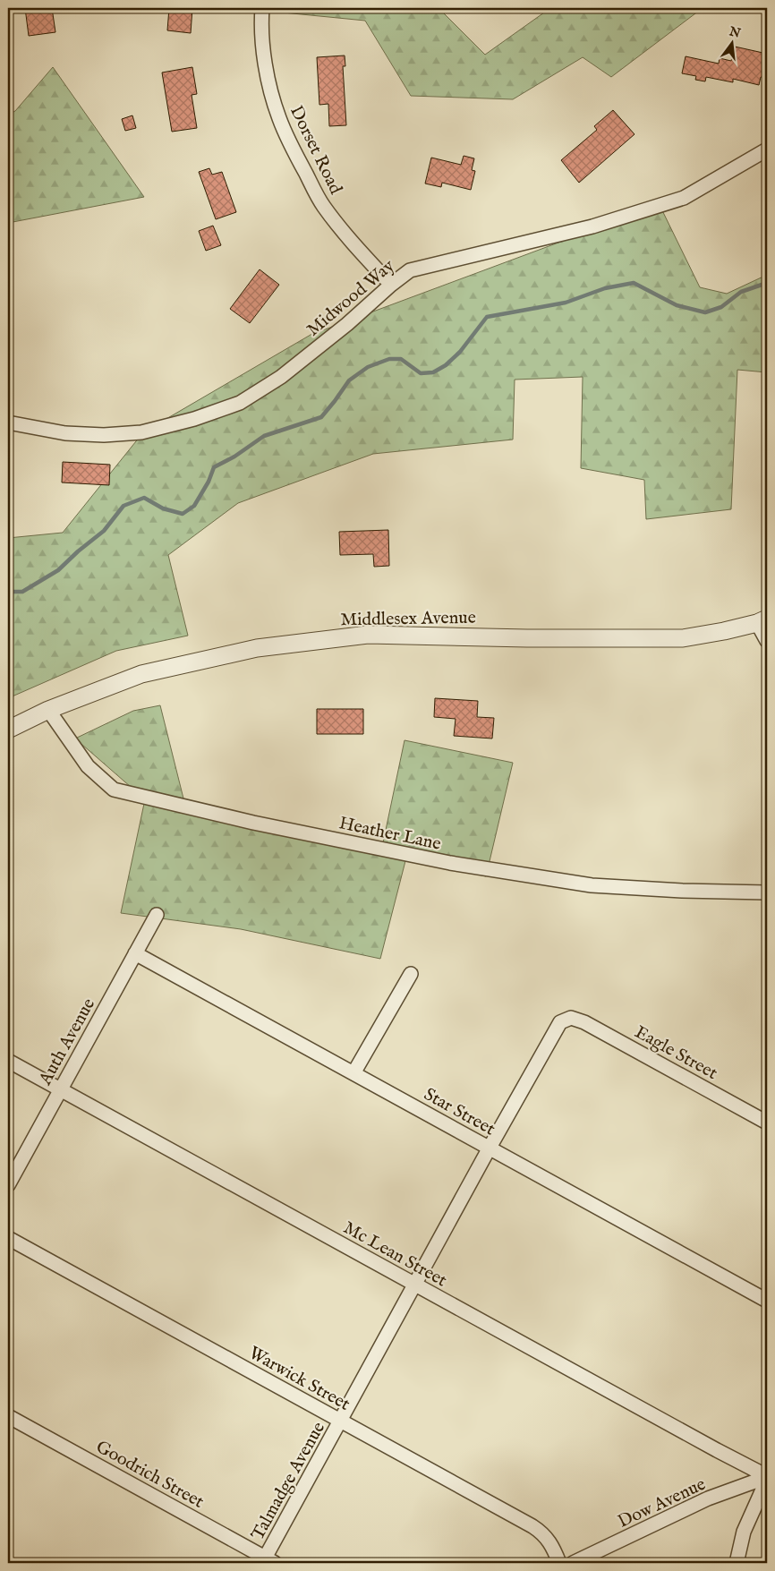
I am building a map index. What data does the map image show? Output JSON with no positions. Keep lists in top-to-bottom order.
{
  "streets": {
    "street": [
      "Dorset Road",
      "Midwood Way",
      "Middlesex Avenue",
      "Heather Lane",
      "Auth Avenue",
      "Eagle Street",
      "Star Street",
      "Mc Lean Street",
      "Warwick Street",
      "Goodrich Street",
      "Talmadge Avenue",
      "Dow Avenue"
    ]
  },
  "crossings": [
    ["Dorset Road", "Midwood Way"],
    ["Middlesex Avenue", "Heather Lane"],
    ["Auth Avenue", "Star Street"],
    ["Auth Avenue", "Mc Lean Street"],
    ["Eagle Street", "Talmadge Avenue"],
    ["Star Street", "Talmadge Avenue"],
    ["Mc Lean Street", "Talmadge Avenue"],
    ["Mc Lean Street", "Dow Avenue"],
    ["Warwick Street", "Talmadge Avenue"],
    ["Goodrich Street", "Talmadge Avenue"]
  ],
  "north": "top"
}
